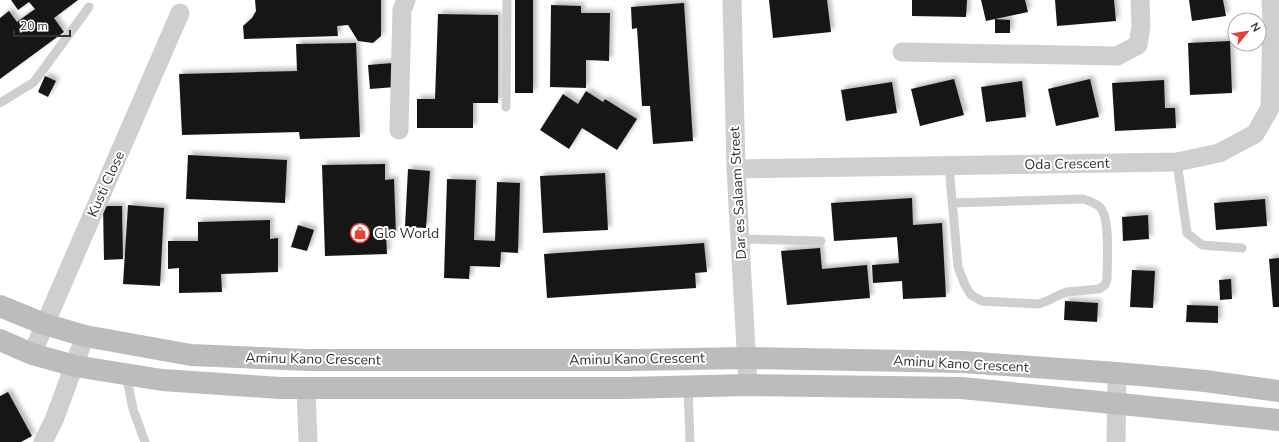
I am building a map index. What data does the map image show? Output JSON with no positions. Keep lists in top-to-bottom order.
{
  "streets": {
    "street": [
      "Oda Crescent",
      "Kusti Close",
      "Dar es Salaam Street",
      "Aminu Kano Crescent"
    ]
  },
  "crossings": [
    ["Oda Crescent", "Dar es Salaam Street"],
    ["Kusti Close", "Aminu Kano Crescent"],
    ["Dar es Salaam Street", "Aminu Kano Crescent"]
  ],
  "places": {
    "shop": ["Glo World"]
  },
  "scale_bar": "20 m",
  "north": "top right"
}
